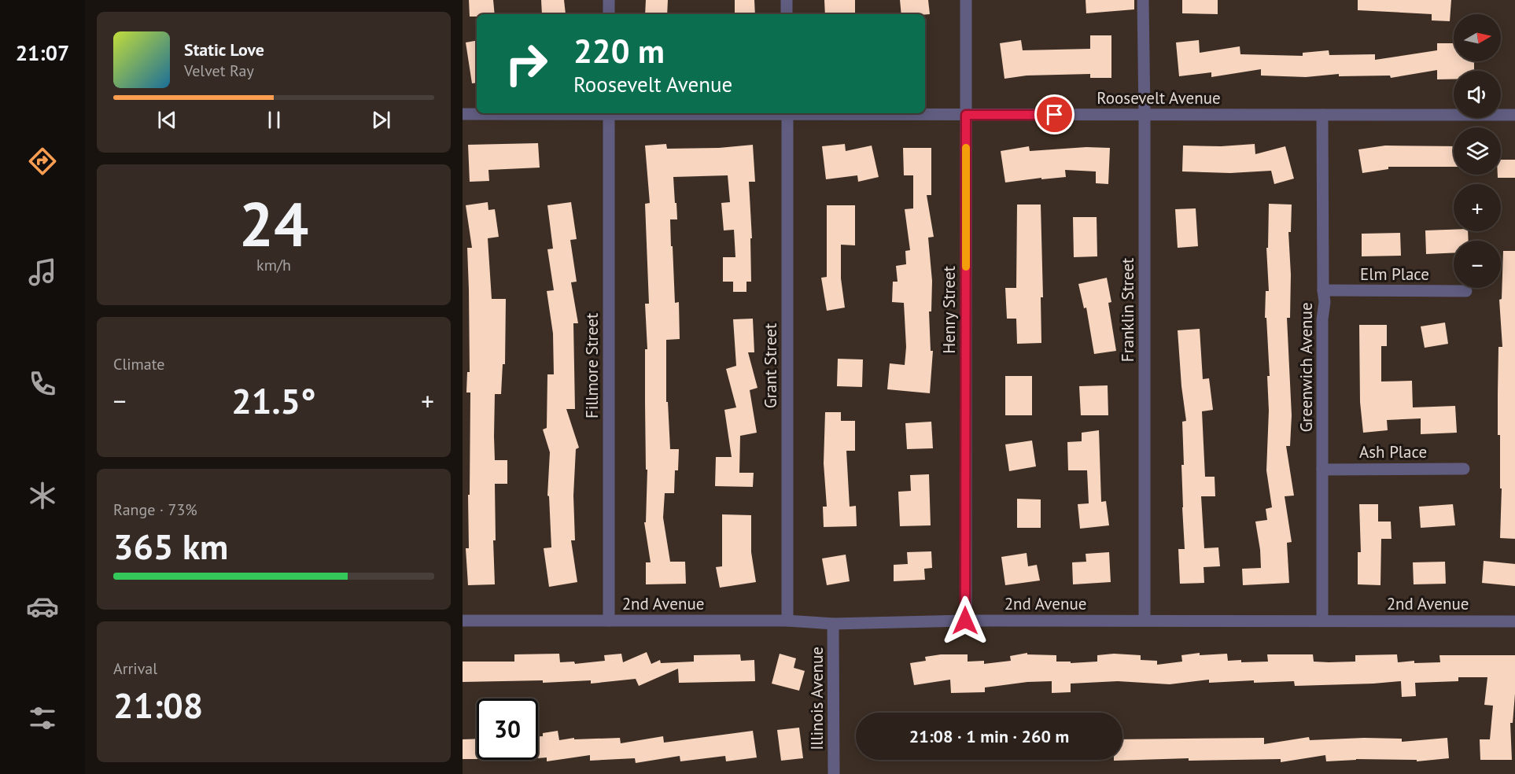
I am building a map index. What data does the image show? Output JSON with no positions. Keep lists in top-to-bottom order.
{
  "streets": {
    "street": [
      "Roosevelt Avenue",
      "Elm Place",
      "Henry Street",
      "Franklin Street",
      "Fillmore Street",
      "Grant Street",
      "Greenwich Avenue",
      "Ash Place",
      "2nd Avenue",
      "Illinois Avenue"
    ]
  },
  "crossings": [
    ["Roosevelt Avenue", "Henry Street"],
    ["Roosevelt Avenue", "Franklin Street"],
    ["Roosevelt Avenue", "Greenwich Avenue"],
    ["Elm Place", "Greenwich Avenue"],
    ["Henry Street", "2nd Avenue"],
    ["Franklin Street", "2nd Avenue"],
    ["Fillmore Street", "2nd Avenue"],
    ["Grant Street", "2nd Avenue"],
    ["Greenwich Avenue", "Ash Place"],
    ["Greenwich Avenue", "2nd Avenue"],
    ["2nd Avenue", "Illinois Avenue"]
  ],
  "north": "right",
  "page": {
    "tabs": "21:07",
    "map_buttons": ["+", "−"],
    "turn": ["220 m", "Roosevelt Avenue"],
    "song": ["Static Love", "Velvet Ray"],
    "tile": [
      ["24", "km/h"],
      "Climate",
      ["Range · 73%", "365 km"],
      ["Arrival", "21:08"]
    ],
    "heat": ["−", "21.5°", "+"],
    "limit": "30",
    "trip": "21:08 · 1 min · 260 m"
  }
}
